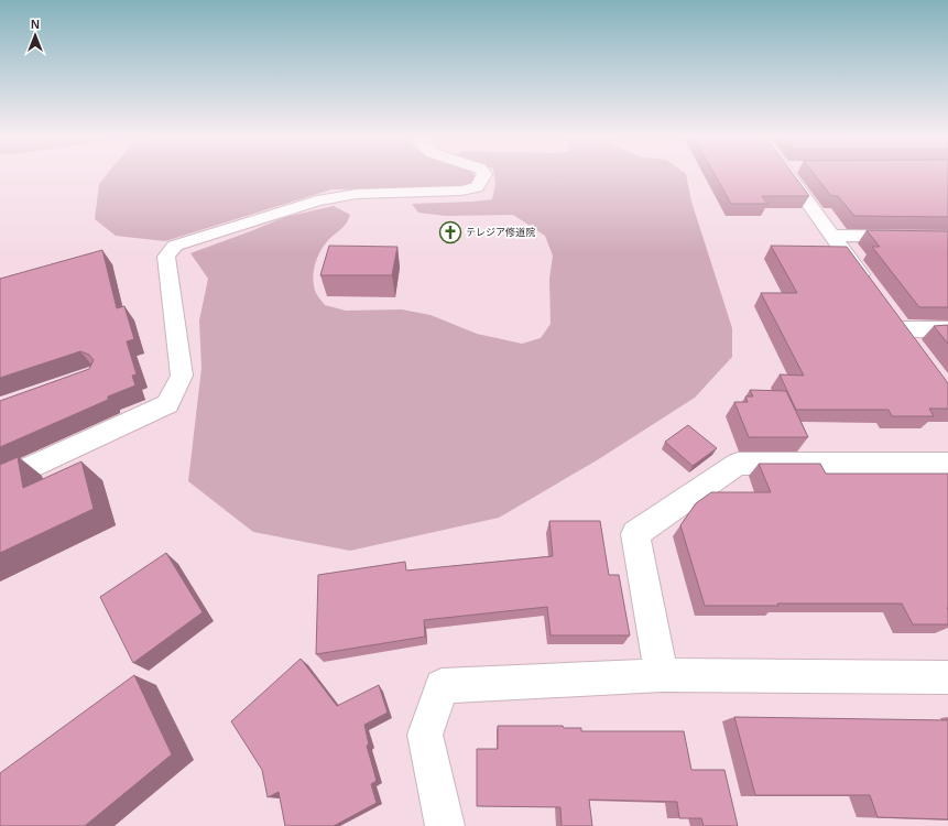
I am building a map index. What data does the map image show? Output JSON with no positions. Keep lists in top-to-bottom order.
{
  "places": {
    "church": ["テレジア修道院"]
  },
  "north": "top"
}
